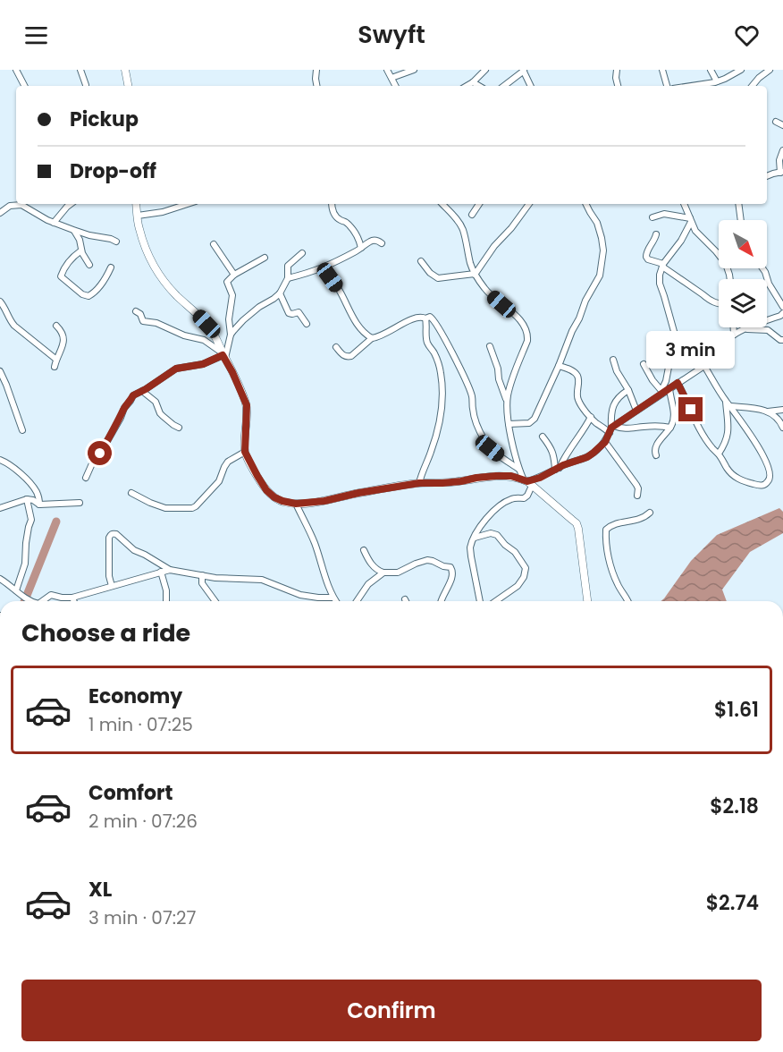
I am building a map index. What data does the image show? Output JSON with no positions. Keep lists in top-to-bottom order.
{
  "north": "bottom right",
  "page": {
    "header": "Swyft",
    "banner": ["Pickup", "Drop-off"],
    "bubble": "3 min",
    "heading": "Choose a ride",
    "list": [
      {
        "name": "Economy",
        "note": "1 min · 07:25",
        "value": "$1.61"
      },
      {
        "name": "Comfort",
        "note": "2 min · 07:26",
        "value": "$2.18"
      },
      {
        "name": "XL",
        "note": "3 min · 07:27",
        "value": "$2.74"
      }
    ],
    "buttons": "Confirm"
  }
}
